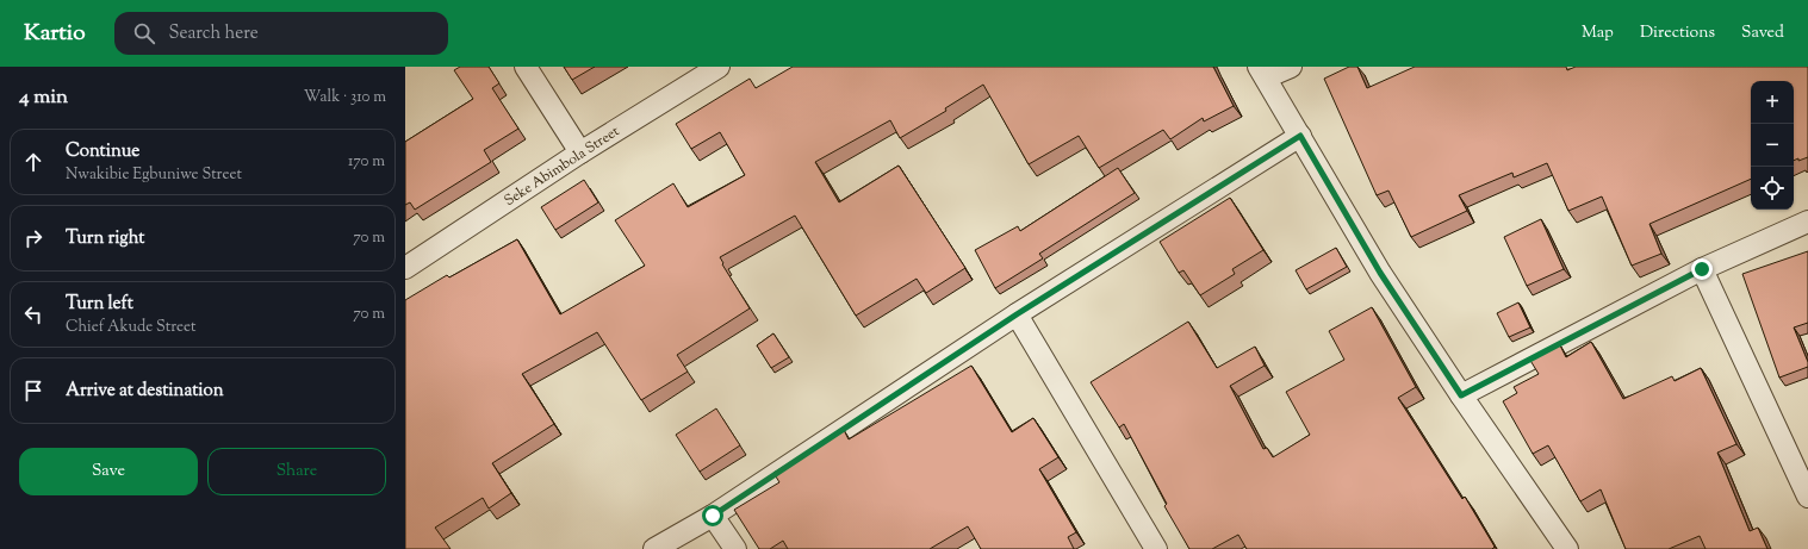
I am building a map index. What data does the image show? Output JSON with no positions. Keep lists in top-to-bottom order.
{
  "streets": {
    "street": ["Seke Abimbola Street"]
  },
  "page": {
    "header": "Kartio",
    "search": "Search here",
    "nav": ["Map", "Directions", "Saved"],
    "heading": ["4 min", "Walk · 310 m"],
    "map_buttons": ["+", "−"],
    "list": [
      ["Continue", "Nwakibie Egbuniwe Street", "170 m"],
      ["Turn right", "70 m"],
      ["Turn left", "Chief Akude Street", "70 m"],
      "Arrive at destination"
    ],
    "buttons": ["Save", "Share"]
  }
}
